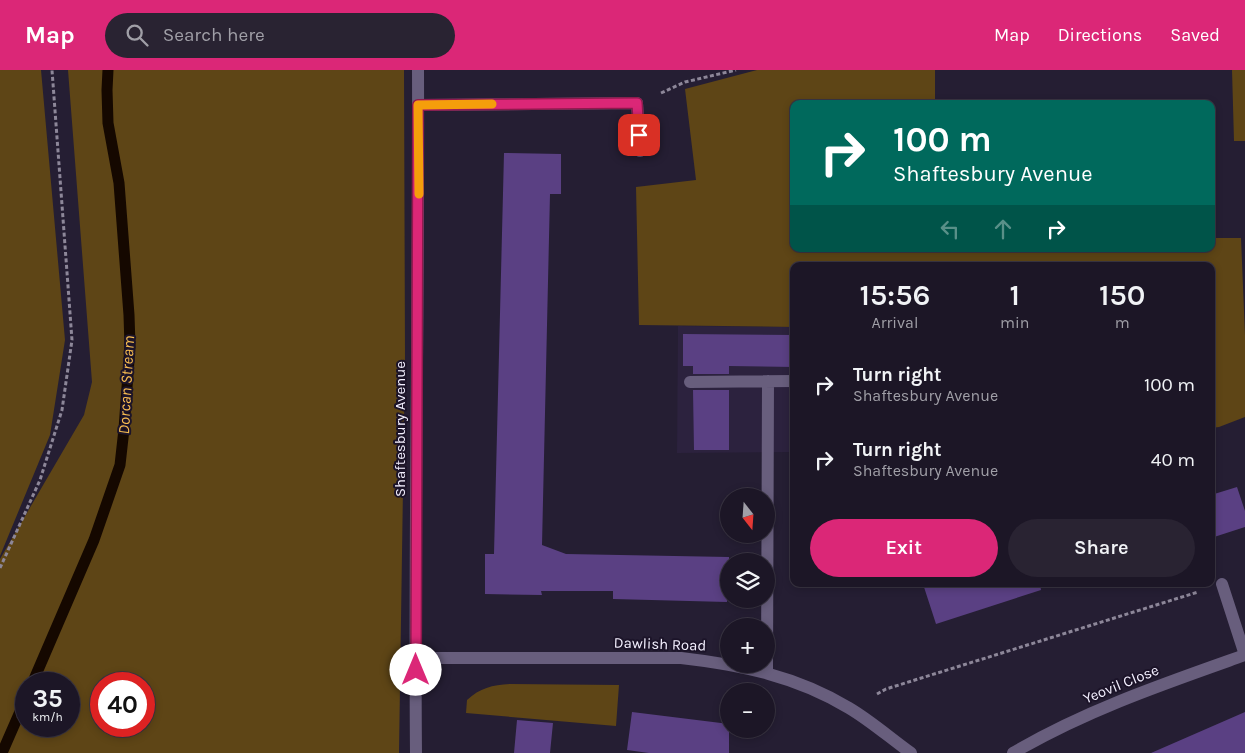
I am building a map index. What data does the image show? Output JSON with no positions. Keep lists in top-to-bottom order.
{
  "streets": {
    "street": ["Shaftesbury Avenue", "Dawlish Road", "Yeovil Close"]
  },
  "crossings": [
    ["Shaftesbury Avenue", "Dawlish Road"]
  ],
  "water": ["Dorcan Stream"],
  "north": "bottom",
  "page": {
    "header": "Map",
    "search": "Search here",
    "nav": ["Map", "Directions", "Saved"],
    "turn": ["100 m", "Shaftesbury Avenue"],
    "eta": [
      "15:56",
      "Arrival",
      "1",
      "min",
      "150",
      "m"
    ],
    "list": [
      {
        "name": "Turn right",
        "note": "Shaftesbury Avenue",
        "value": "100 m"
      },
      {
        "name": "Turn right",
        "note": "Shaftesbury Avenue",
        "value": "40 m"
      }
    ],
    "map_buttons": ["+", "−"],
    "buttons": ["Exit", "Share"],
    "speed": "35 km/h",
    "limit": "40"
  }
}
